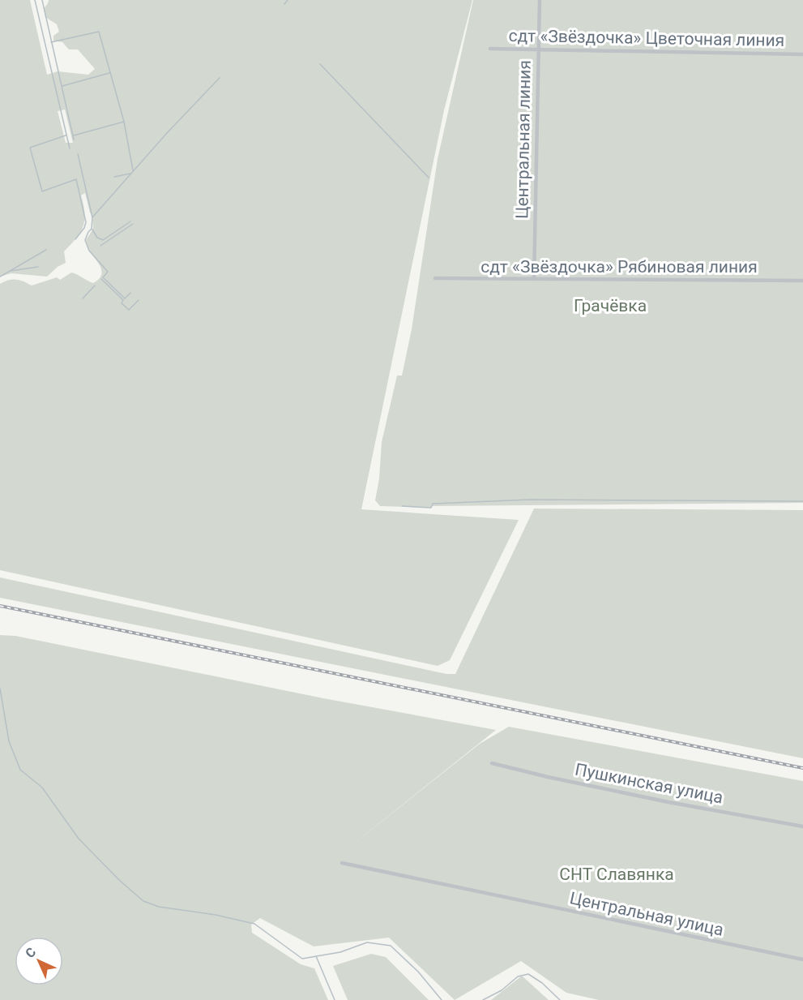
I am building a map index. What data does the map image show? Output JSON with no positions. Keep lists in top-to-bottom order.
{
  "streets": {
    "street": [
      "сдт «Звёздочка» Цветочная линия",
      "Центральная линия",
      "сдт «Звёздочка» Рябиновая линия",
      "Пушкинская улица",
      "Центральная улица"
    ]
  },
  "crossings": [
    ["сдт «Звёздочка» Цветочная линия", "Центральная линия"],
    ["Центральная линия", "сдт «Звёздочка» Рябиновая линия"]
  ],
  "parks": ["Грачёвка", "СНТ Славянка"],
  "north": "top left"
}
